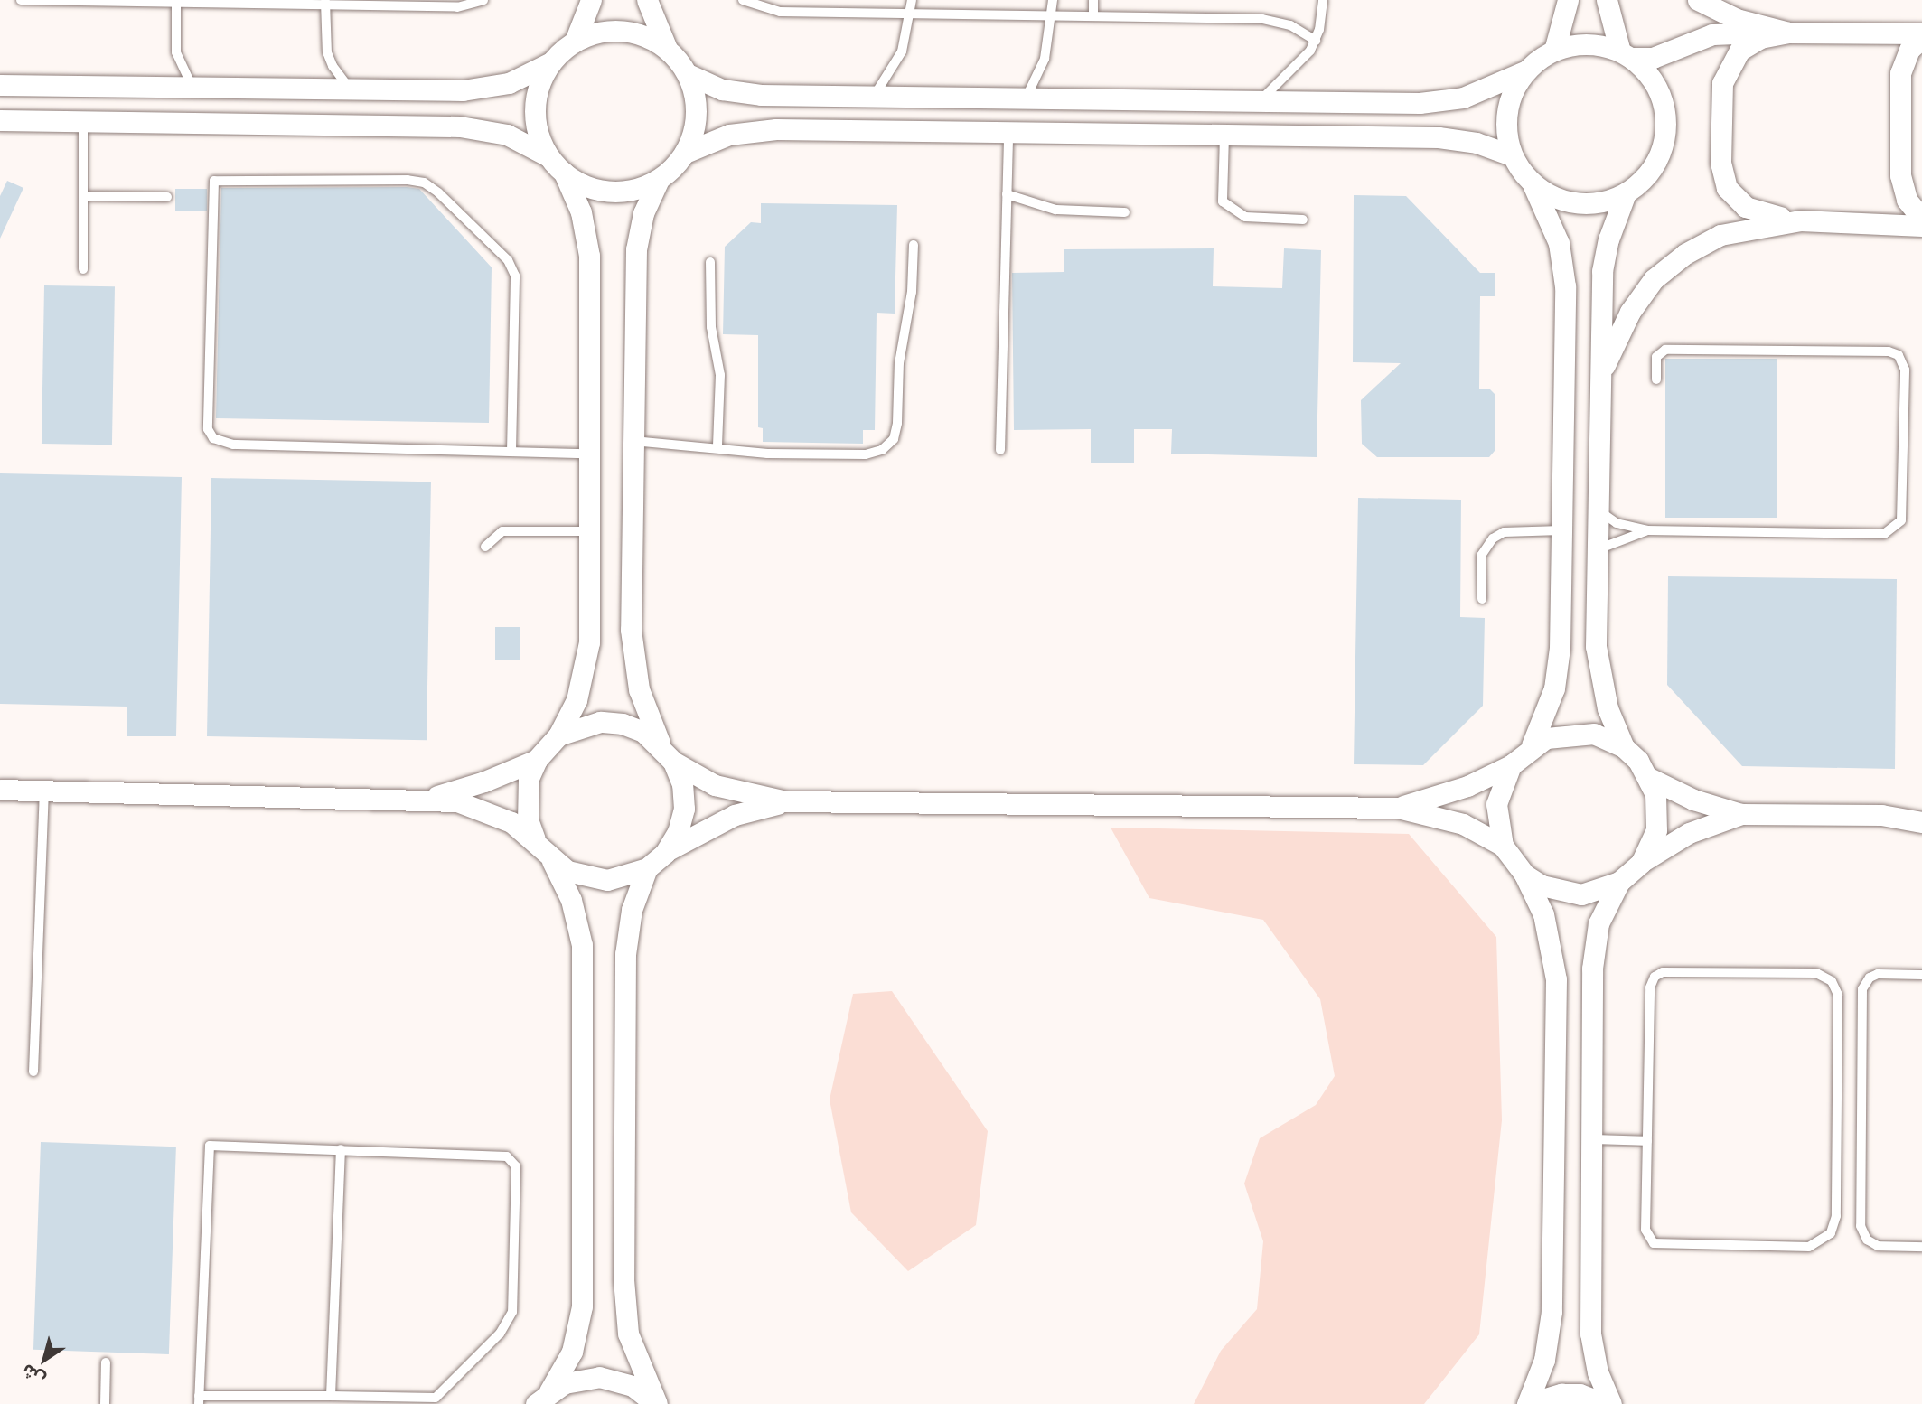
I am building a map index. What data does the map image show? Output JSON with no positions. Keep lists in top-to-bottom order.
{
  "north": "bottom left"
}
